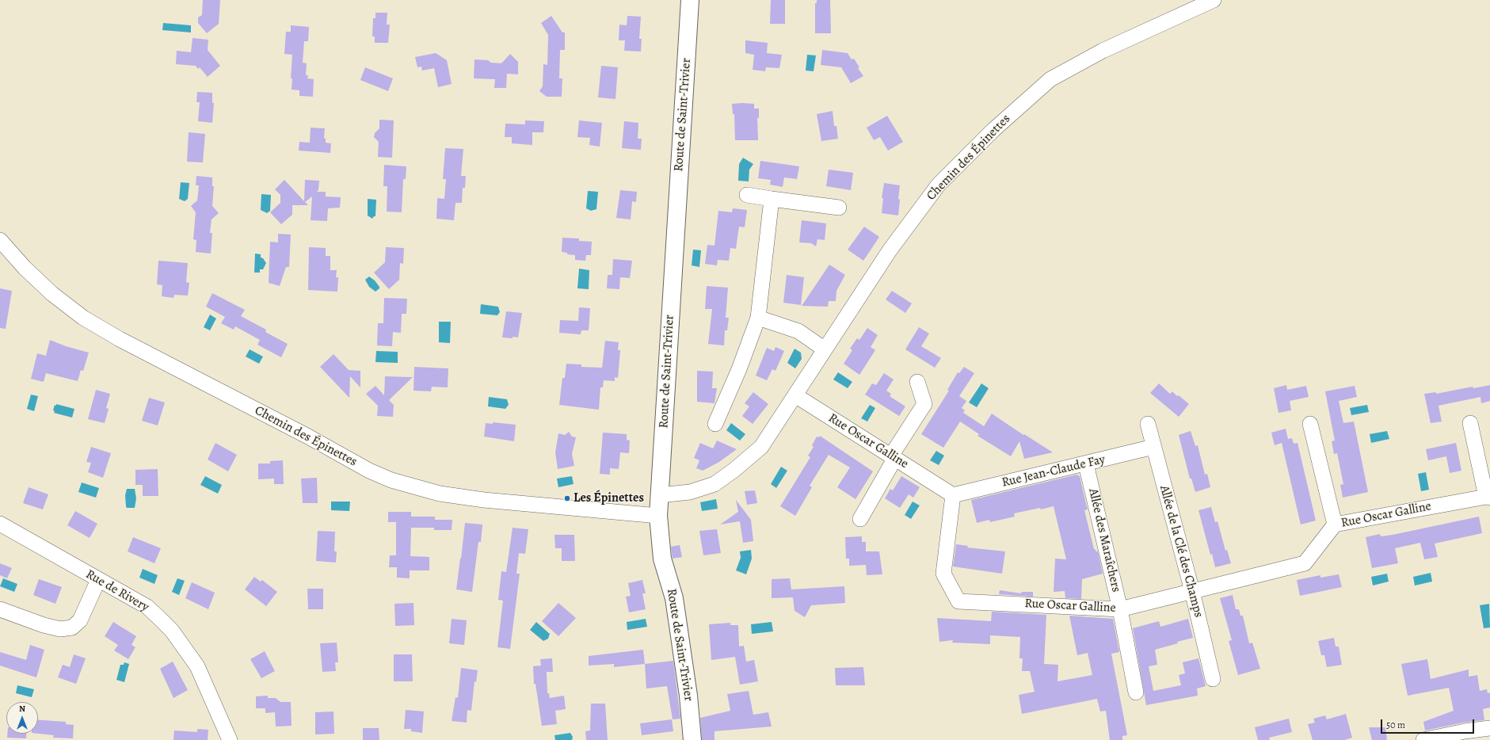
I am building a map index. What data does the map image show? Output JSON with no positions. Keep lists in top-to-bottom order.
{
  "streets": {
    "main road": ["Route de Saint-Trivier"],
    "street": [
      "Chemin des Épinettes",
      "Rue Oscar Galline",
      "Rue Jean-Claude Fay",
      "Allée des Maraîchers",
      "Allée de la Clé des Champs",
      "Rue de Rivery"
    ]
  },
  "crossings": [
    ["Route de Saint-Trivier", "Chemin des Épinettes"],
    ["Chemin des Épinettes", "Rue Oscar Galline"],
    ["Rue Oscar Galline", "Rue Jean-Claude Fay"],
    ["Rue Oscar Galline", "Allée des Maraîchers"],
    ["Rue Oscar Galline", "Allée de la Clé des Champs"],
    ["Rue Jean-Claude Fay", "Allée des Maraîchers"],
    ["Rue Jean-Claude Fay", "Allée de la Clé des Champs"]
  ],
  "places": ["Les Épinettes"],
  "scale_bar": "50 m",
  "north": "top"
}
